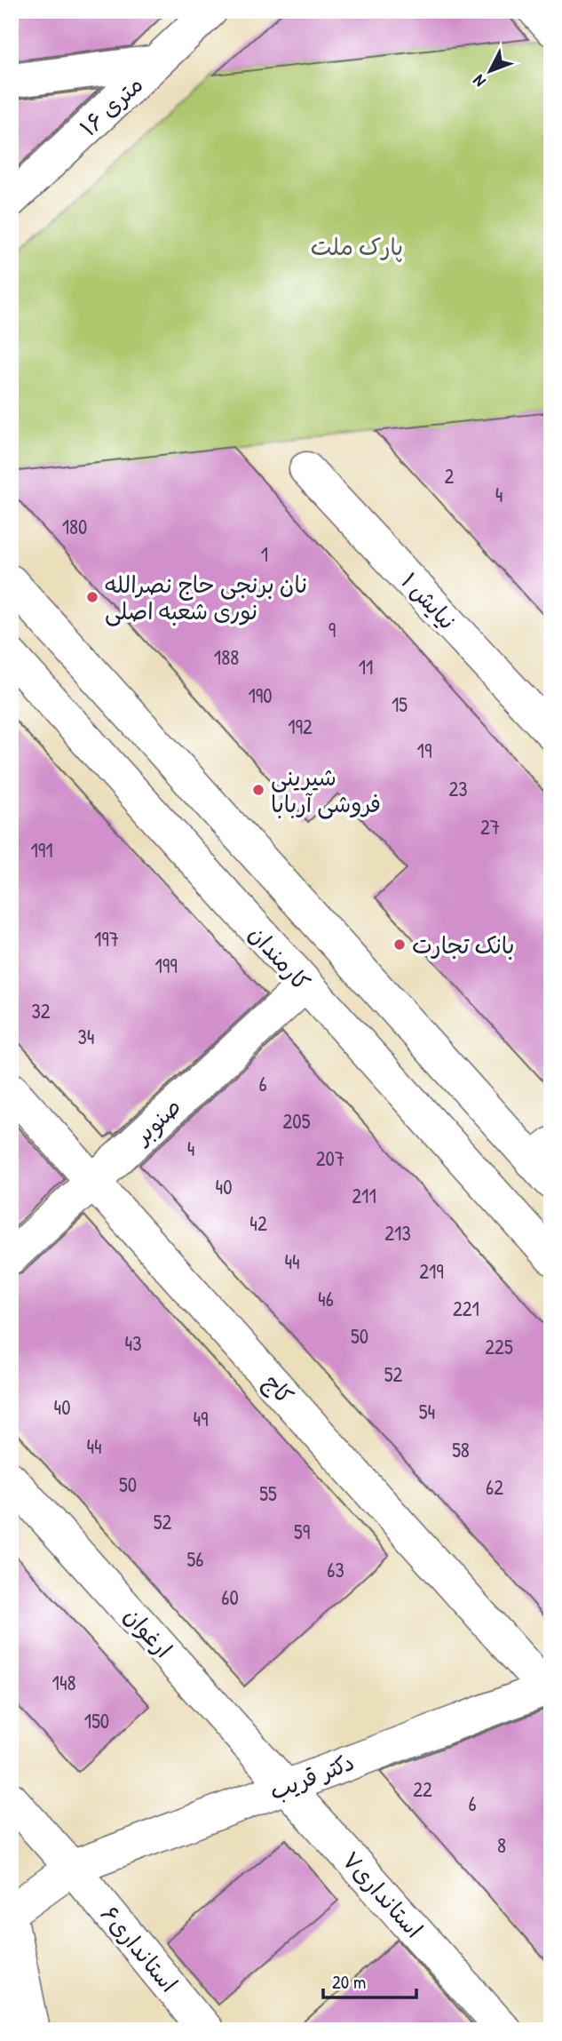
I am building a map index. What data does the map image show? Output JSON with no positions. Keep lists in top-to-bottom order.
{
  "streets": {
    "street": [
      "۱۶ متری",
      "نیایش ۱",
      "کارمندان",
      "صنوبر",
      "کاج",
      "ارغوان",
      "دکتر قریب",
      "استانداری۷",
      "استانداری۶"
    ]
  },
  "crossings": [
    ["کارمندان", "صنوبر"],
    ["صنوبر", "کاج"],
    ["کاج", "دکتر قریب"],
    ["ارغوان", "دکتر قریب"],
    ["ارغوان", "استانداری۷"],
    ["دکتر قریب", "استانداری۷"],
    ["دکتر قریب", "استانداری۶"]
  ],
  "parks": ["پارک ملت"],
  "places": ["نان برنجی حاج نصرالله نوری شعبه اصلی", "شیرینی فروشی آربابا", "بانک تجارت"],
  "house_numbers": [
    "2",
    "4",
    "180",
    "1",
    "9",
    "188",
    "11",
    "190",
    "15",
    "192",
    "19",
    "23",
    "27",
    "191",
    "197",
    "199",
    "32",
    "34",
    "6",
    "205",
    "4",
    "207",
    "40",
    "211",
    "42",
    "213",
    "44",
    "219",
    "46",
    "221",
    "50",
    "43",
    "225",
    "52",
    "40",
    "54",
    "49",
    "44",
    "58",
    "50",
    "62",
    "55",
    "52",
    "59",
    "56",
    "63",
    "60",
    "148",
    "150",
    "22",
    "6",
    "8"
  ],
  "scale_bar": "20 m",
  "north": "bottom left"
}
